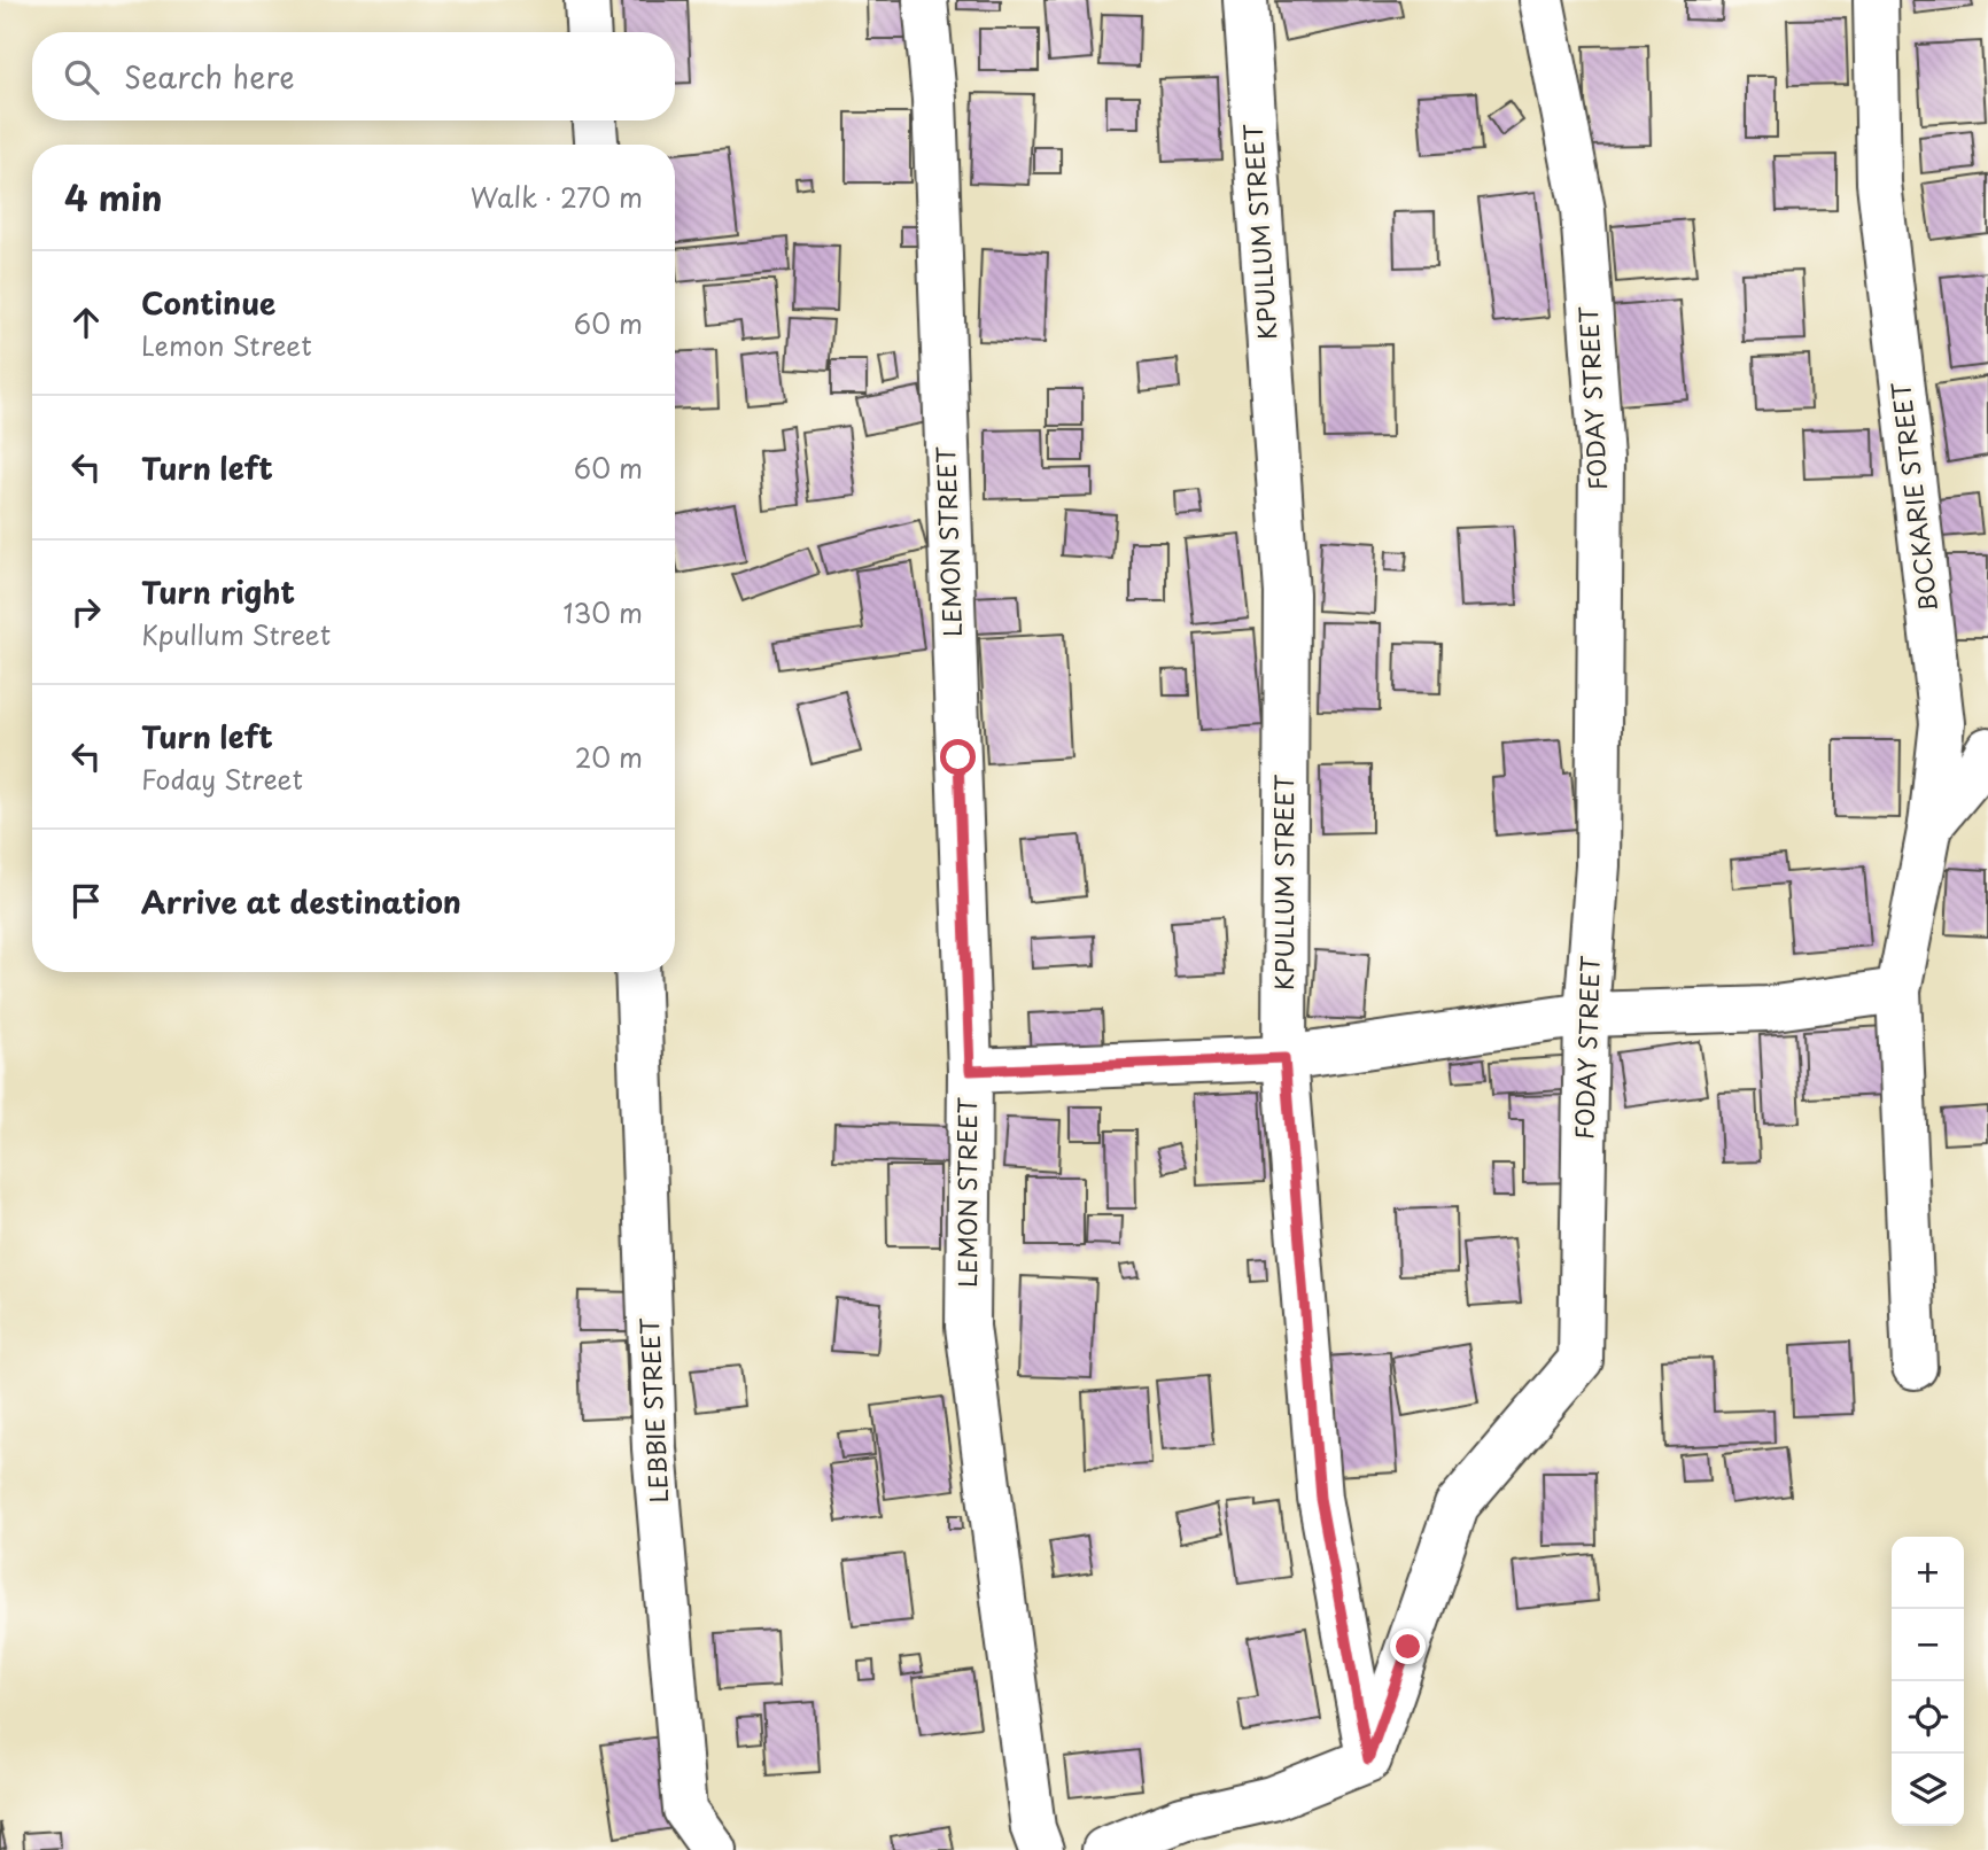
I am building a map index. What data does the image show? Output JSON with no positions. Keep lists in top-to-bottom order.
{
  "streets": {
    "street": [
      "KPULLUM STREET",
      "FODAY STREET",
      "BOCKARIE STREET",
      "LEMON STREET",
      "LEBBIE STREET"
    ]
  },
  "crossings": [
    ["KPULLUM STREET", "FODAY STREET"]
  ],
  "page": {
    "search": "Search here",
    "heading": ["4 min", "Walk · 270 m"],
    "list": [
      ["Continue", "Lemon Street", "60 m"],
      ["Turn left", "60 m"],
      ["Turn right", "Kpullum Street", "130 m"],
      ["Turn left", "Foday Street", "20 m"],
      "Arrive at destination"
    ],
    "map_buttons": ["+", "−"]
  }
}
